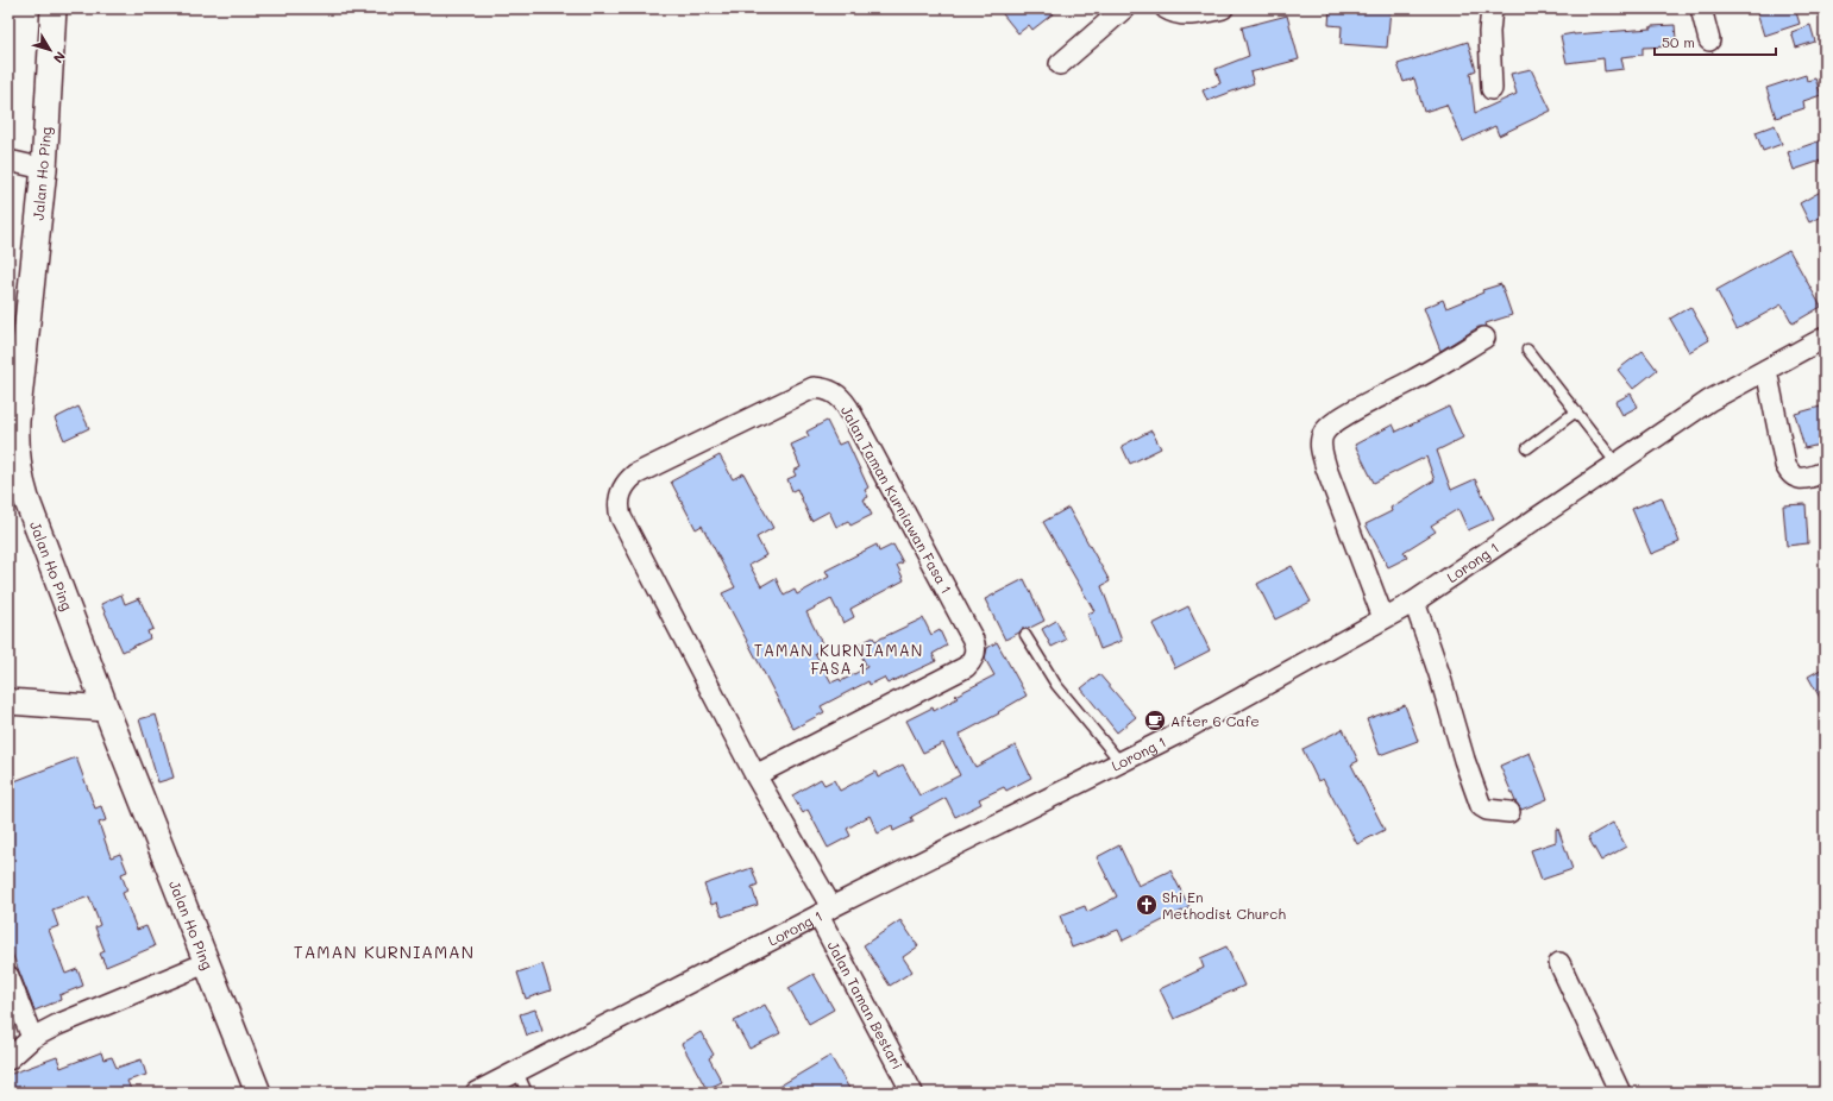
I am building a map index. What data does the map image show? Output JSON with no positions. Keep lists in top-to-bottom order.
{
  "streets": {
    "street": [
      "Jalan Ho Ping",
      "Jalan Taman Kurniawan Fasa 1",
      "Lorong 1",
      "Jalan Taman Bestari"
    ]
  },
  "crossings": [
    ["Jalan Taman Kurniawan Fasa 1", "Lorong 1"],
    ["Jalan Taman Kurniawan Fasa 1", "Jalan Taman Bestari"],
    ["Lorong 1", "Jalan Taman Bestari"]
  ],
  "districts": ["TAMAN KURNIAMAN FASA 1", "TAMAN KURNIAMAN"],
  "places": {
    "cafe": ["After 6 Cafe"],
    "church": ["Shi En Methodist Church"]
  },
  "scale_bar": "50 m",
  "north": "bottom right"
}
